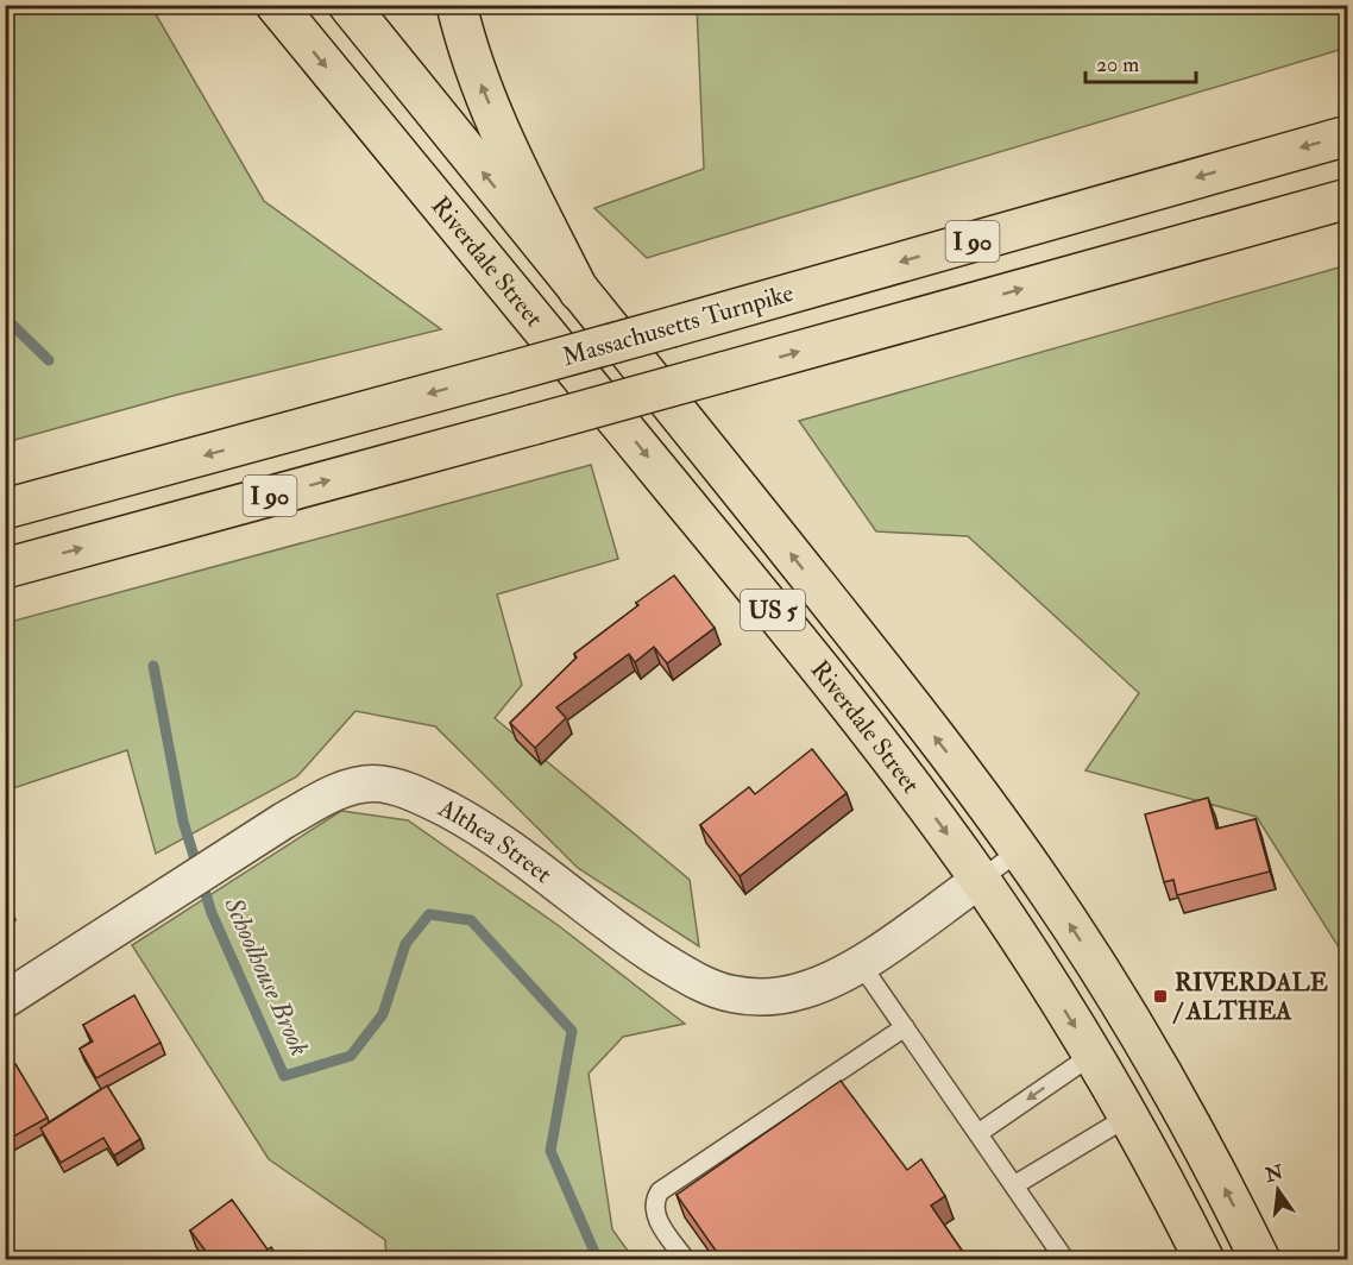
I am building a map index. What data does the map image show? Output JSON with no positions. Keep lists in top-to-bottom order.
{
  "streets": {
    "main road": [
      "I 90",
      "Riverdale Street",
      "Massachusetts Turnpike",
      "US 5"
    ],
    "street": ["Althea Street"]
  },
  "crossings": [
    ["Riverdale Street", "Althea Street"]
  ],
  "water": ["Schoolhouse Brook"],
  "places": {
    "transit": ["RIVERDALE / ALTHEA"]
  },
  "scale_bar": "20 m",
  "north": "top"
}
